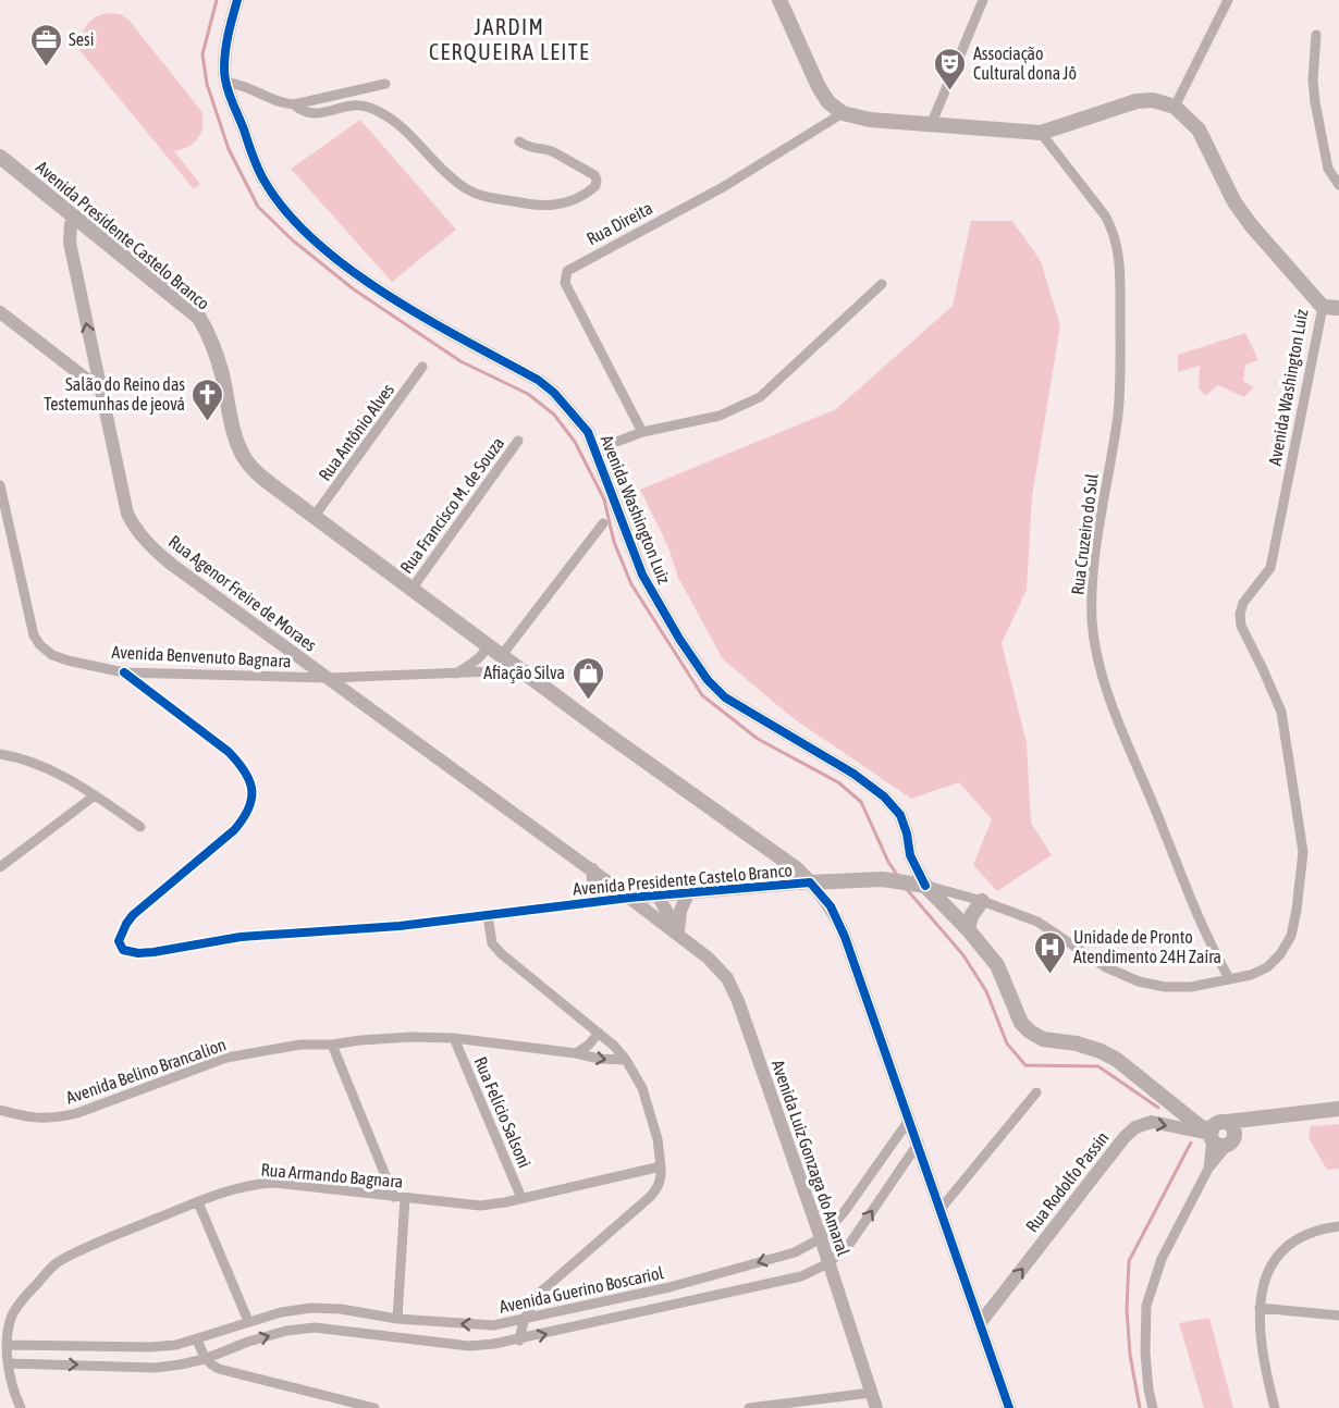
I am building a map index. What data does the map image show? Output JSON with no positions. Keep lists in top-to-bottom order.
{
  "streets": {
    "main road": ["Avenida Presidente Castelo Branco", "Avenida Washington Luíz"],
    "street": [
      "Rua Direita",
      "Rua Antônio Alves",
      "Rua Francisco M. de Souza",
      "Avenida Washington Luiz",
      "Rua Cruzeiro do Sul",
      "Rua Agenor Freire de Moraes",
      "Avenida Benvenuto Bagnara",
      "Avenida Belino Brancalion",
      "Rua Felício Salsoni",
      "Avenida Luiz Gonzaga do Amaral",
      "Rua Armando Bagnara",
      "Rua Rodolfo Passin",
      "Avenida Guerino Boscariol"
    ]
  },
  "crossings": [
    ["Avenida Presidente Castelo Branco", "Rua Antônio Alves"],
    ["Avenida Presidente Castelo Branco", "Rua Francisco M. de Souza"],
    ["Avenida Presidente Castelo Branco", "Rua Agenor Freire de Moraes"],
    ["Avenida Presidente Castelo Branco", "Avenida Benvenuto Bagnara"],
    ["Avenida Presidente Castelo Branco", "Avenida Luiz Gonzaga do Amaral"],
    ["Avenida Presidente Castelo Branco", "Rua Rodolfo Passin"],
    ["Avenida Presidente Castelo Branco", "Avenida Guerino Boscariol"],
    ["Avenida Washington Luíz", "Rua Cruzeiro do Sul"],
    ["Rua Agenor Freire de Moraes", "Avenida Benvenuto Bagnara"],
    ["Rua Agenor Freire de Moraes", "Avenida Luiz Gonzaga do Amaral"],
    ["Avenida Belino Brancalion", "Rua Felício Salsoni"],
    ["Rua Felício Salsoni", "Rua Armando Bagnara"],
    ["Avenida Luiz Gonzaga do Amaral", "Avenida Guerino Boscariol"],
    ["Rua Armando Bagnara", "Avenida Guerino Boscariol"]
  ],
  "districts": ["JARDIM CERQUEIRA LEITE"],
  "places": {
    "office": ["Sesi"],
    "theatre": ["Associação Cultural dona Jô"],
    "church": ["Salão do Reino das Testemunhas de jeová"],
    "shop": ["Afiação Silva"],
    "hospital": ["Unidade de Pronto Atendimento 24H Zaíra"]
  }
}
